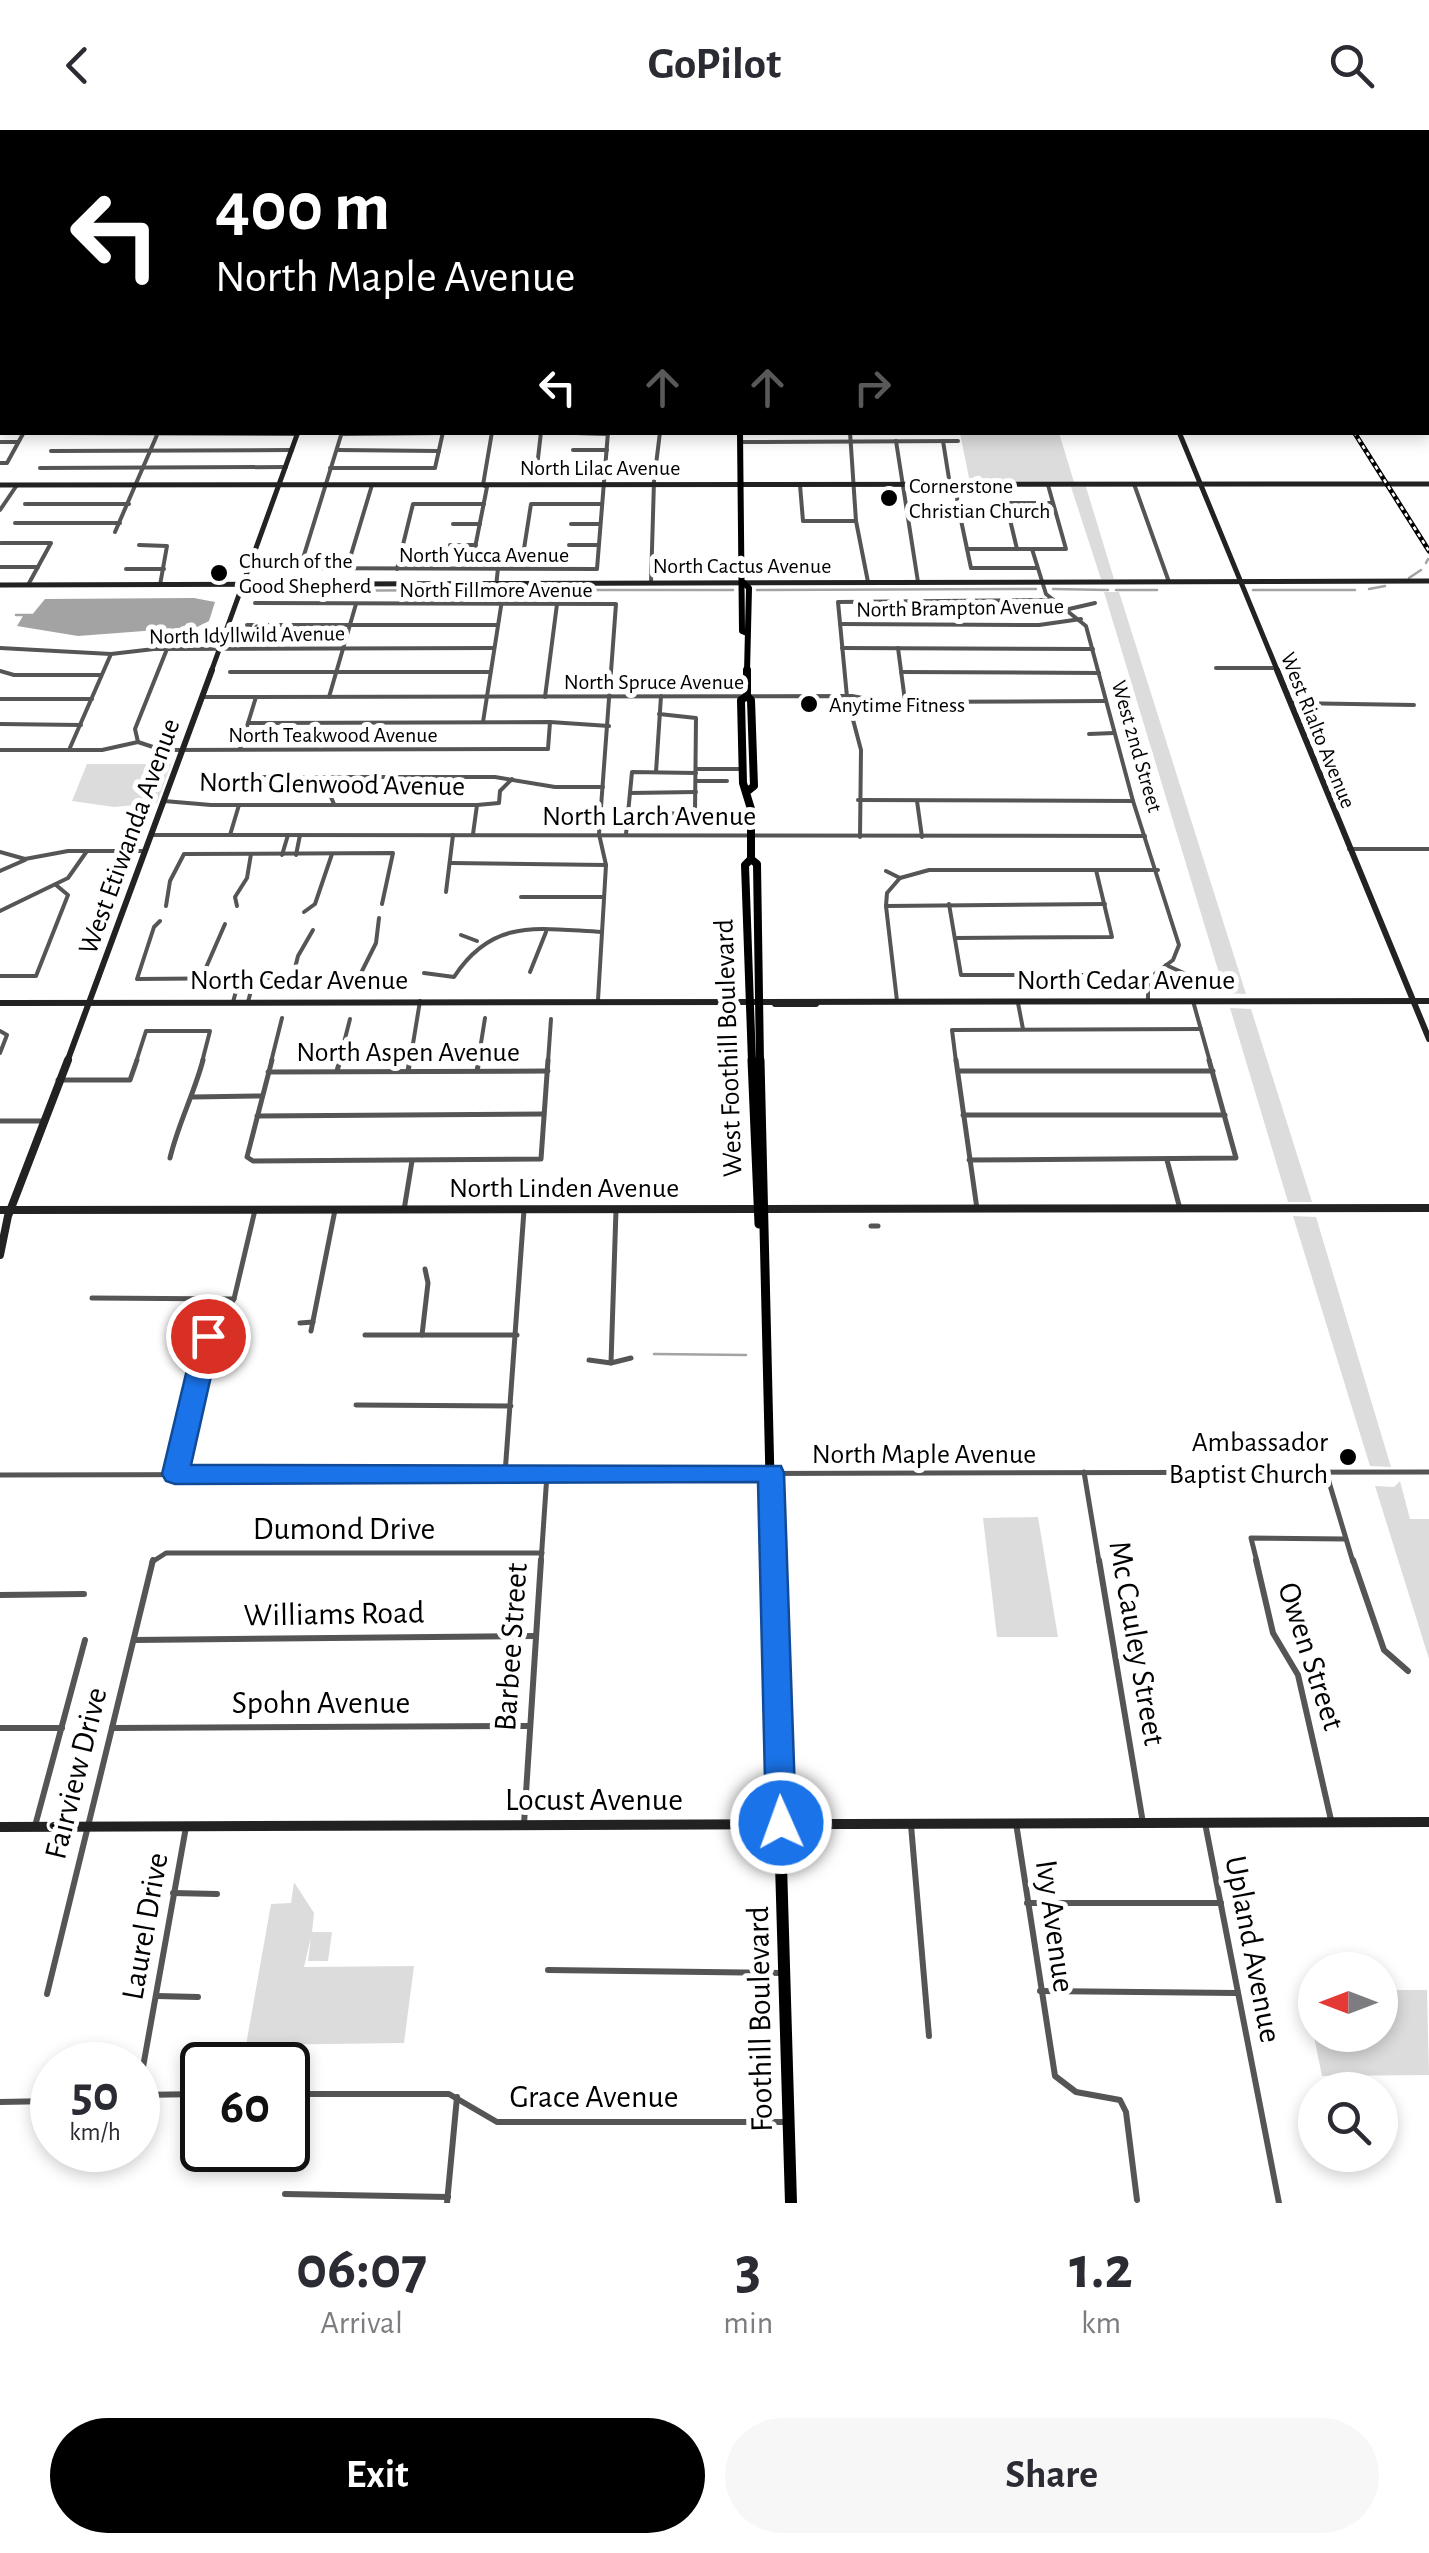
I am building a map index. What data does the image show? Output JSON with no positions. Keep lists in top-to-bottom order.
{
  "streets": {
    "main road": ["West Foothill Boulevard", "Foothill Boulevard"],
    "street": [
      "North Lilac Avenue",
      "North Yucca Avenue",
      "North Cactus Avenue",
      "North Fillmore Avenue",
      "North Brampton Avenue",
      "North Idyllwild Avenue",
      "North Spruce Avenue",
      "West Rialto Avenue",
      "North Teakwood Avenue",
      "West 2nd Street",
      "North Glenwood Avenue",
      "North Larch Avenue",
      "West Etiwanda Avenue",
      "North Cedar Avenue",
      "North Aspen Avenue",
      "North Linden Avenue",
      "North Maple Avenue",
      "Dumond Drive",
      "Williams Road",
      "Mc Cauley Street",
      "Barbee Street",
      "Owen Street",
      "Spohn Avenue",
      "Fairview Drive",
      "Locust Avenue",
      "Laurel Drive",
      "Ivy Avenue",
      "Upland Avenue",
      "Grace Avenue"
    ]
  },
  "crossings": [
    ["North Lilac Avenue", "West Rialto Avenue"],
    ["North Lilac Avenue", "West Etiwanda Avenue"],
    ["North Lilac Avenue", "West Foothill Boulevard"],
    ["North Yucca Avenue", "West Etiwanda Avenue"],
    ["North Cactus Avenue", "West Rialto Avenue"],
    ["North Cactus Avenue", "West Etiwanda Avenue"],
    ["North Cactus Avenue", "West Foothill Boulevard"],
    ["North Fillmore Avenue", "North Spruce Avenue"],
    ["North Brampton Avenue", "West 2nd Street"],
    ["North Idyllwild Avenue", "West Etiwanda Avenue"],
    ["North Spruce Avenue", "West 2nd Street"],
    ["North Spruce Avenue", "West Etiwanda Avenue"],
    ["North Spruce Avenue", "West Foothill Boulevard"],
    ["West Rialto Avenue", "North Cedar Avenue"],
    ["North Teakwood Avenue", "West Etiwanda Avenue"],
    ["West 2nd Street", "North Larch Avenue"],
    ["North Glenwood Avenue", "West Etiwanda Avenue"],
    ["North Larch Avenue", "West Etiwanda Avenue"],
    ["North Larch Avenue", "West Foothill Boulevard"],
    ["West Etiwanda Avenue", "North Cedar Avenue"],
    ["West Etiwanda Avenue", "North Linden Avenue"],
    ["North Cedar Avenue", "West Foothill Boulevard"],
    ["West Foothill Boulevard", "North Linden Avenue"],
    ["West Foothill Boulevard", "North Maple Avenue"],
    ["West Foothill Boulevard", "Foothill Boulevard"],
    ["North Maple Avenue", "Mc Cauley Street"],
    ["North Maple Avenue", "Barbee Street"],
    ["North Maple Avenue", "Foothill Boulevard"],
    ["Dumond Drive", "Barbee Street"],
    ["Dumond Drive", "Fairview Drive"],
    ["Williams Road", "Barbee Street"],
    ["Williams Road", "Fairview Drive"],
    ["Mc Cauley Street", "Locust Avenue"],
    ["Barbee Street", "Spohn Avenue"],
    ["Barbee Street", "Locust Avenue"],
    ["Owen Street", "Locust Avenue"],
    ["Spohn Avenue", "Fairview Drive"],
    ["Fairview Drive", "Locust Avenue"],
    ["Locust Avenue", "Laurel Drive"],
    ["Locust Avenue", "Ivy Avenue"],
    ["Locust Avenue", "Upland Avenue"],
    ["Locust Avenue", "Foothill Boulevard"],
    ["Foothill Boulevard", "Grace Avenue"]
  ],
  "places": [
    "Cornerstone Christian Church",
    "Church of the Good Shepherd",
    "Anytime Fitness",
    "Ambassador Baptist Church"
  ],
  "north": "left",
  "page": {
    "header": "GoPilot",
    "turn": ["400 m", "North Maple Avenue"],
    "speed": "50 km/h",
    "limit": "60",
    "eta": [
      "06:07",
      "Arrival",
      "3",
      "min",
      "1.2",
      "km"
    ],
    "buttons": ["Exit", "Share"]
  }
}
